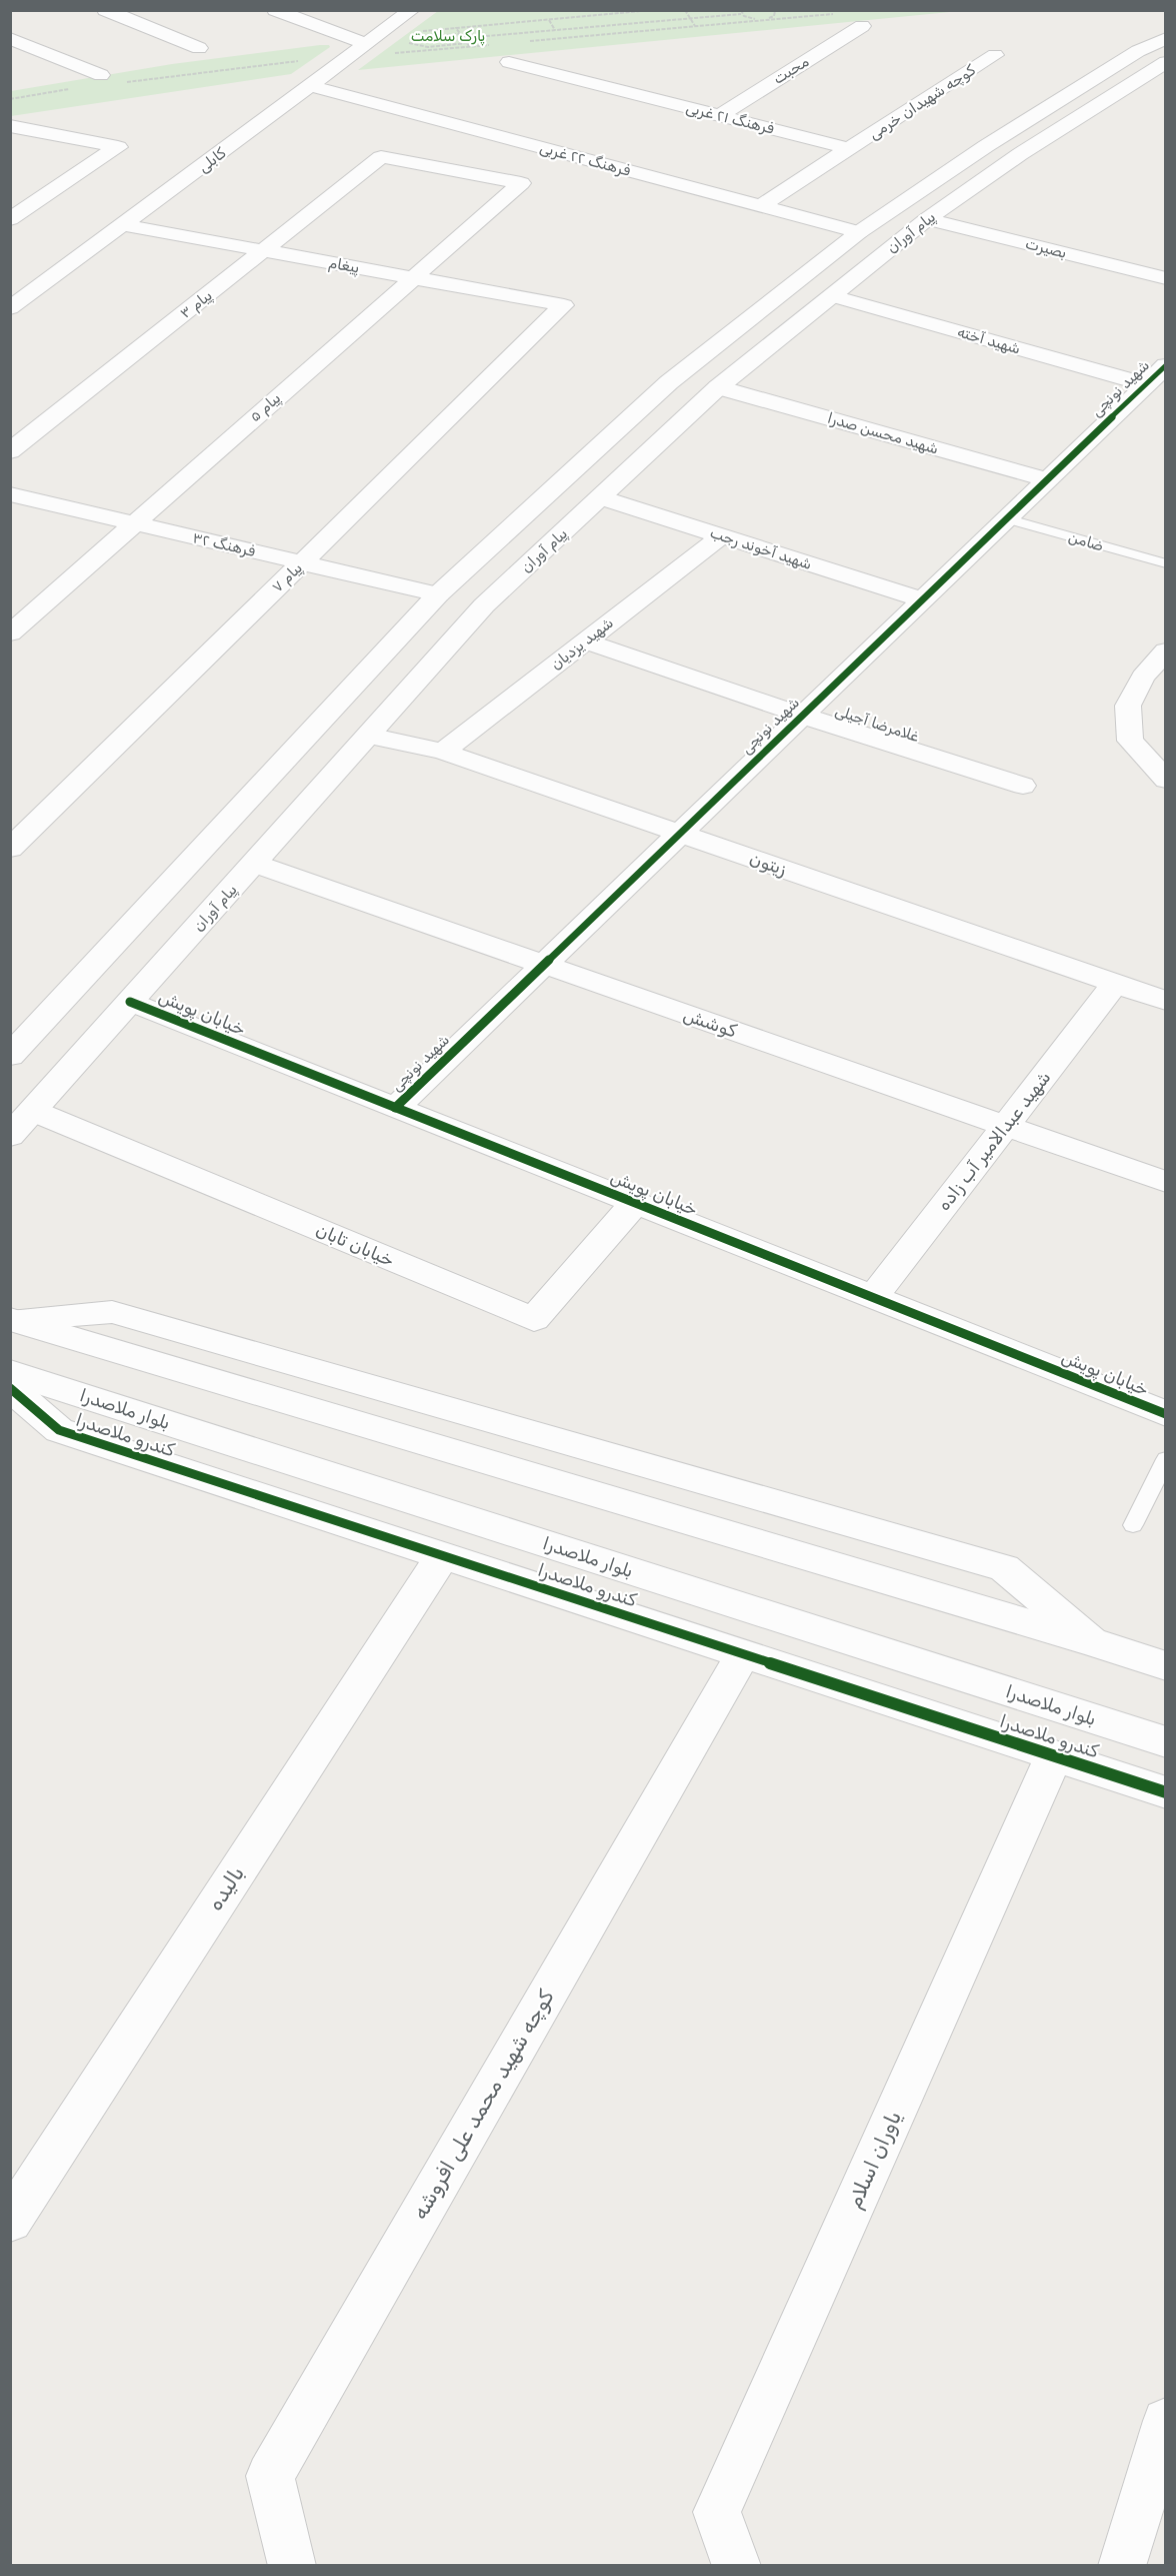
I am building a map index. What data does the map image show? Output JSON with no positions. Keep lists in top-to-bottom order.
{
  "streets": {
    "street": [
      "محبت",
      "کوچه شهیدان خرمی",
      "فرهنگ ۲۱ غربی",
      "فرهنگ ۲۲ غربی",
      "کابلی",
      "پیام آوران",
      "بصیرت",
      "پیغام",
      "پیام ۳",
      "شهید آخته",
      "شهید نونچی",
      "پیام ۵",
      "شهید محسن صدرا",
      "فرهنگ ۳۲",
      "شهید آخوند رجب",
      "پیام ۷",
      "شهید یزدیان",
      "غلامرضا آجیلی",
      "زیتون",
      "خیابان پویش",
      "کوشش",
      "شهید عبدالامیر آب زاده",
      "خیابان تابان",
      "بلوار ملاصدرا",
      "کندرو ملاصدرا",
      "بالیده",
      "کوچه شهید محمد علی افروشه",
      "یاوران اسلام"
    ],
    "lane": ["ضامن"]
  },
  "crossings": [
    ["محبت", "فرهنگ ۲۱ غربی"],
    ["کوچه شهیدان خرمی", "فرهنگ ۲۱ غربی"],
    ["فرهنگ ۲۲ غربی", "کابلی"],
    ["فرهنگ ۲۲ غربی", "پیام آوران"],
    ["کابلی", "پیغام"],
    ["پیام آوران", "بصیرت"],
    ["پیام آوران", "شهید آخته"],
    ["پیام آوران", "شهید محسن صدرا"],
    ["پیام آوران", "فرهنگ ۳۲"],
    ["پیام آوران", "شهید آخوند رجب"],
    ["پیام آوران", "زیتون"],
    ["پیام آوران", "خیابان پویش"],
    ["پیام آوران", "کوشش"],
    ["پیام آوران", "خیابان تابان"],
    ["پیغام", "پیام ۳"],
    ["پیغام", "پیام ۵"],
    ["پیغام", "پیام ۷"],
    ["پیام ۳", "پیام ۵"],
    ["شهید آخته", "شهید نونچی"],
    ["شهید نونچی", "شهید محسن صدرا"],
    ["شهید نونچی", "ضامن"],
    ["شهید نونچی", "شهید آخوند رجب"],
    ["شهید نونچی", "غلامرضا آجیلی"],
    ["شهید نونچی", "زیتون"],
    ["شهید نونچی", "خیابان پویش"],
    ["شهید نونچی", "کوشش"],
    ["پیام ۵", "فرهنگ ۳۲"],
    ["فرهنگ ۳۲", "پیام ۷"],
    ["شهید آخوند رجب", "شهید یزدیان"],
    ["شهید یزدیان", "غلامرضا آجیلی"],
    ["شهید یزدیان", "زیتون"],
    ["زیتون", "شهید عبدالامیر آب زاده"],
    ["خیابان پویش", "شهید عبدالامیر آب زاده"],
    ["خیابان پویش", "خیابان تابان"],
    ["کوشش", "شهید عبدالامیر آب زاده"],
    ["کندرو ملاصدرا", "بالیده"],
    ["کندرو ملاصدرا", "کوچه شهید محمد علی افروشه"],
    ["کندرو ملاصدرا", "یاوران اسلام"]
  ],
  "parks": ["پارک سلامت"]
}
